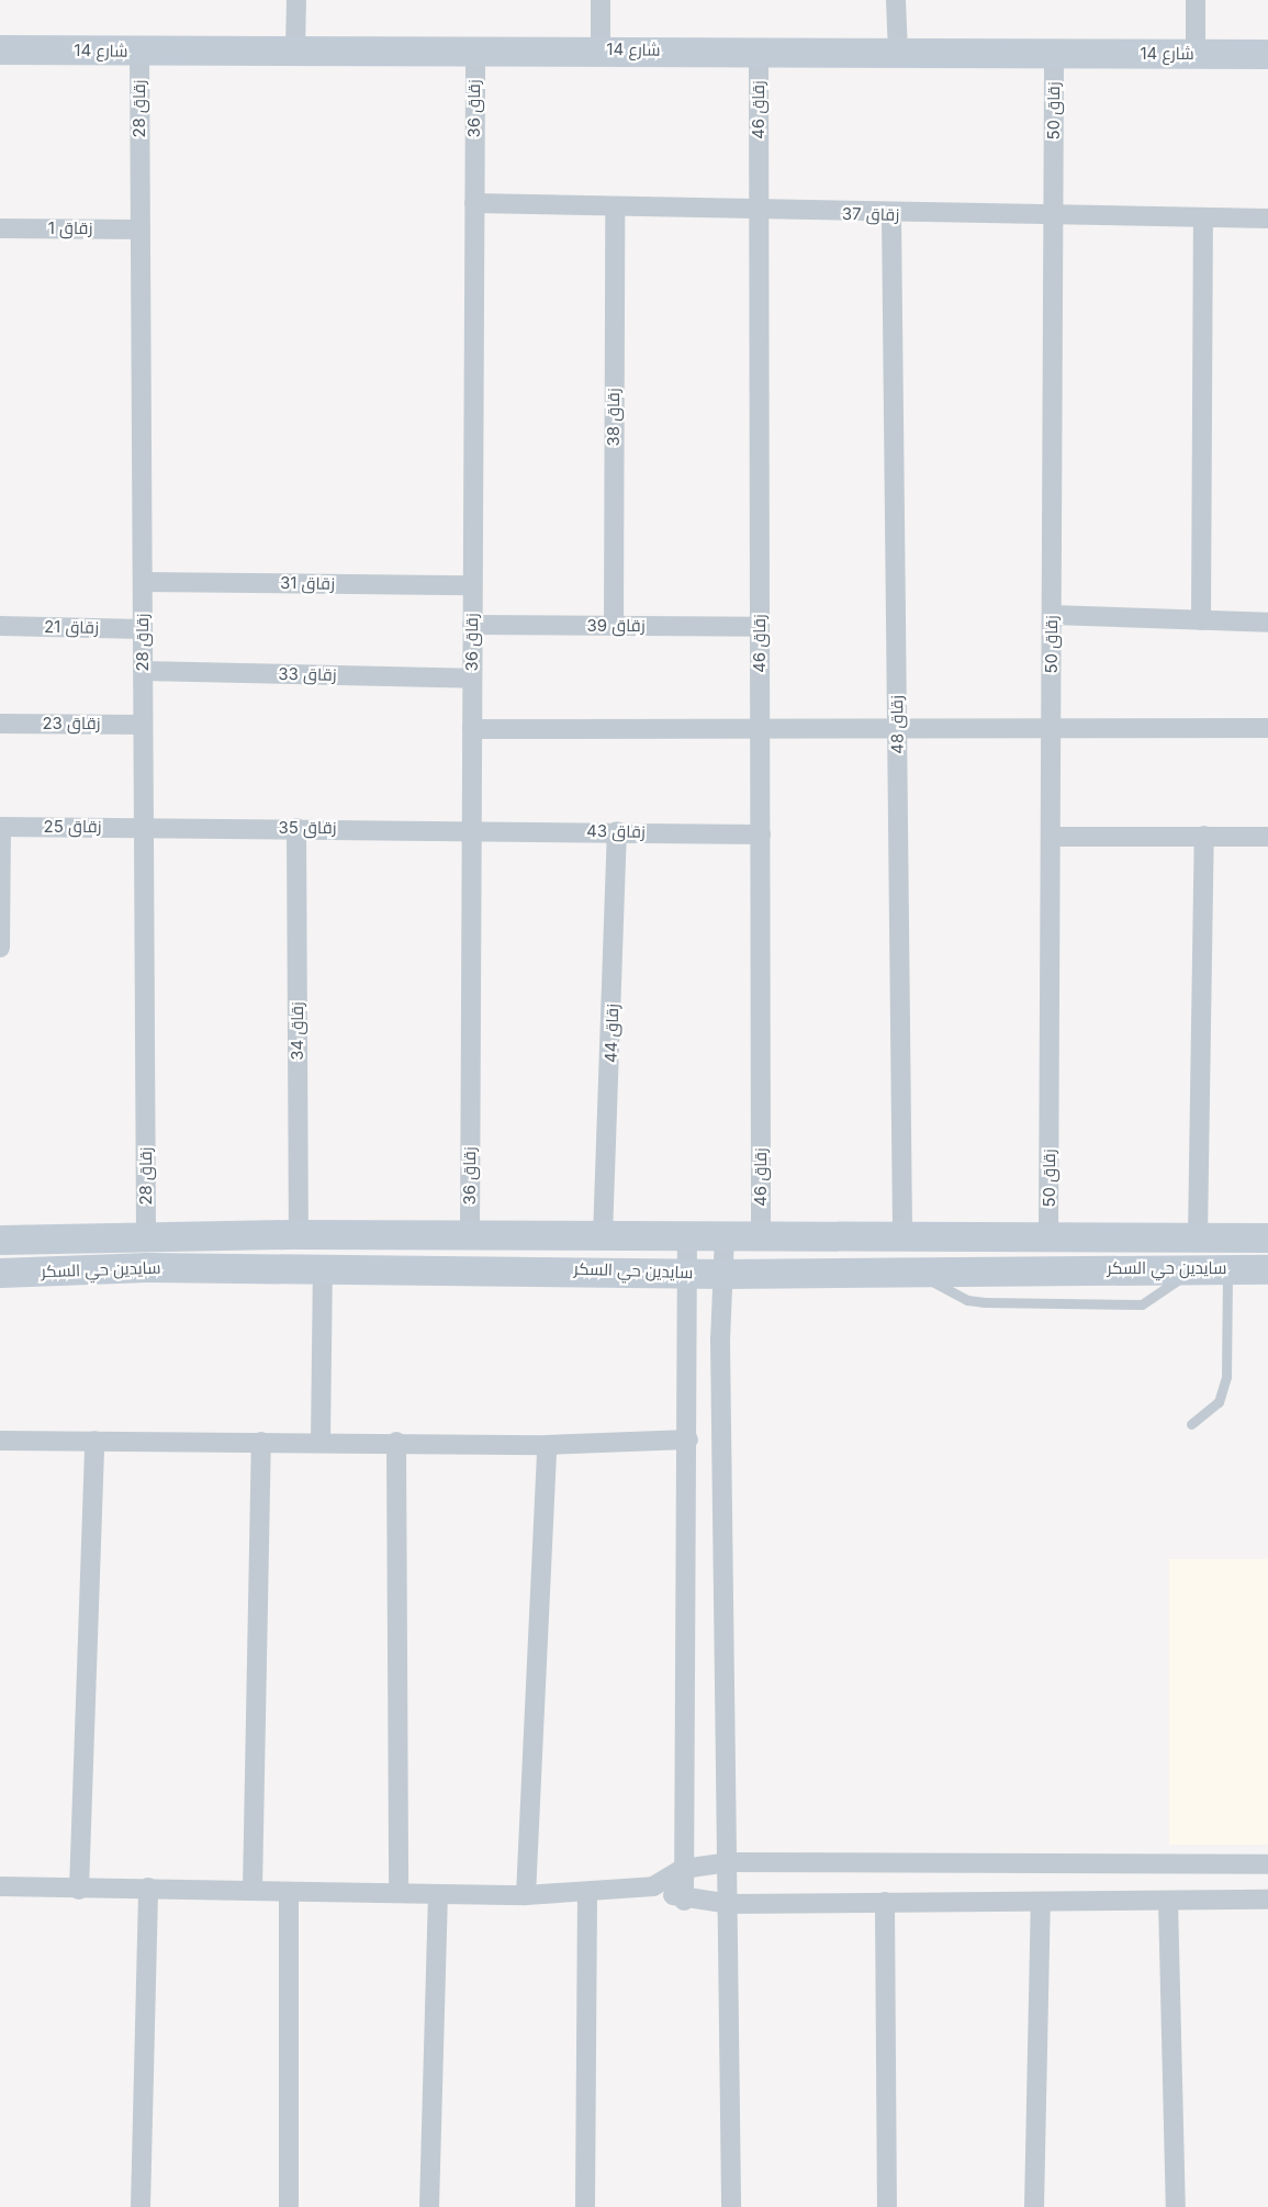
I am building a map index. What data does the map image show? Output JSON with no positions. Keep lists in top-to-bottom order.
{
  "streets": {
    "street": [
      "شارع 14",
      "زقاق 28",
      "زقاق 36",
      "زقاق 46",
      "زقاق 50",
      "زقاق 37",
      "زقاق 1",
      "زقاق 38",
      "زقاق 31",
      "زقاق 39",
      "زقاق 21",
      "زقاق 33",
      "زقاق 23",
      "زقاق 48",
      "زقاق 25",
      "زقاق 35",
      "زقاق 43",
      "زقاق 34",
      "زقاق 44",
      "سايدين حي السكر"
    ]
  },
  "crossings": [
    ["شارع 14", "زقاق 28"],
    ["شارع 14", "زقاق 36"],
    ["شارع 14", "زقاق 46"],
    ["شارع 14", "زقاق 50"],
    ["زقاق 28", "زقاق 1"],
    ["زقاق 28", "زقاق 31"],
    ["زقاق 28", "زقاق 21"],
    ["زقاق 28", "زقاق 33"],
    ["زقاق 28", "زقاق 23"],
    ["زقاق 28", "زقاق 25"],
    ["زقاق 28", "زقاق 35"],
    ["زقاق 28", "سايدين حي السكر"],
    ["زقاق 36", "زقاق 37"],
    ["زقاق 36", "زقاق 31"],
    ["زقاق 36", "زقاق 39"],
    ["زقاق 36", "زقاق 33"],
    ["زقاق 36", "زقاق 35"],
    ["زقاق 36", "زقاق 43"],
    ["زقاق 36", "سايدين حي السكر"],
    ["زقاق 46", "زقاق 37"],
    ["زقاق 46", "زقاق 39"],
    ["زقاق 46", "زقاق 43"],
    ["زقاق 46", "سايدين حي السكر"],
    ["زقاق 50", "زقاق 37"],
    ["زقاق 50", "سايدين حي السكر"],
    ["زقاق 37", "زقاق 38"],
    ["زقاق 37", "زقاق 48"],
    ["زقاق 38", "زقاق 39"],
    ["زقاق 48", "سايدين حي السكر"],
    ["زقاق 25", "زقاق 35"],
    ["زقاق 35", "زقاق 43"],
    ["زقاق 35", "زقاق 34"],
    ["زقاق 43", "زقاق 44"],
    ["زقاق 34", "سايدين حي السكر"],
    ["زقاق 44", "سايدين حي السكر"]
  ]
}
